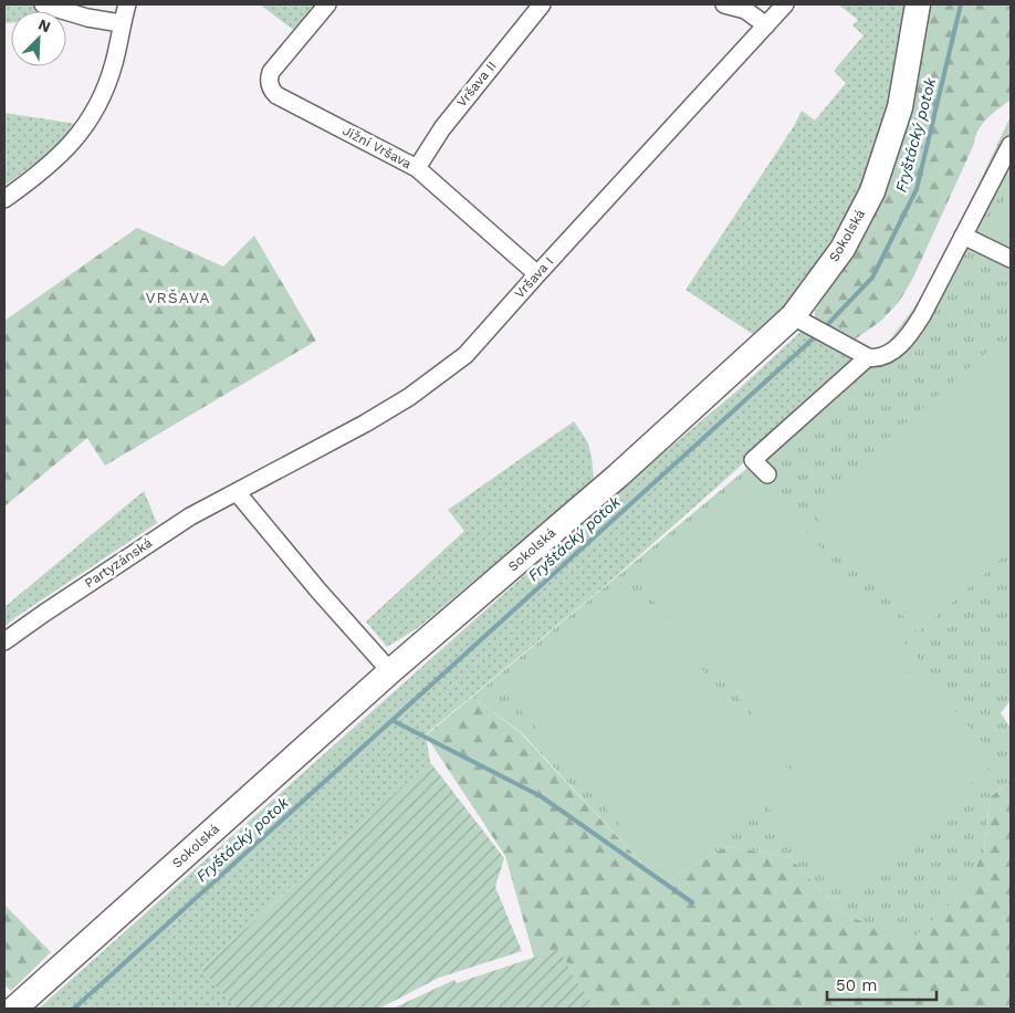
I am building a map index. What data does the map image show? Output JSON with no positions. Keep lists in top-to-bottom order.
{
  "streets": {
    "main road": ["Sokolská"],
    "street": [
      "Vršava II",
      "Jižní Vršava",
      "Vršava I",
      "Partyzánská"
    ]
  },
  "crossings": [
    ["Vršava II", "Jižní Vršava"],
    ["Jižní Vršava", "Vršava I"],
    ["Vršava I", "Partyzánská"]
  ],
  "districts": ["VRŠAVA"],
  "water": ["Fryštácký potok"],
  "scale_bar": "50 m",
  "north": "top right"
}
